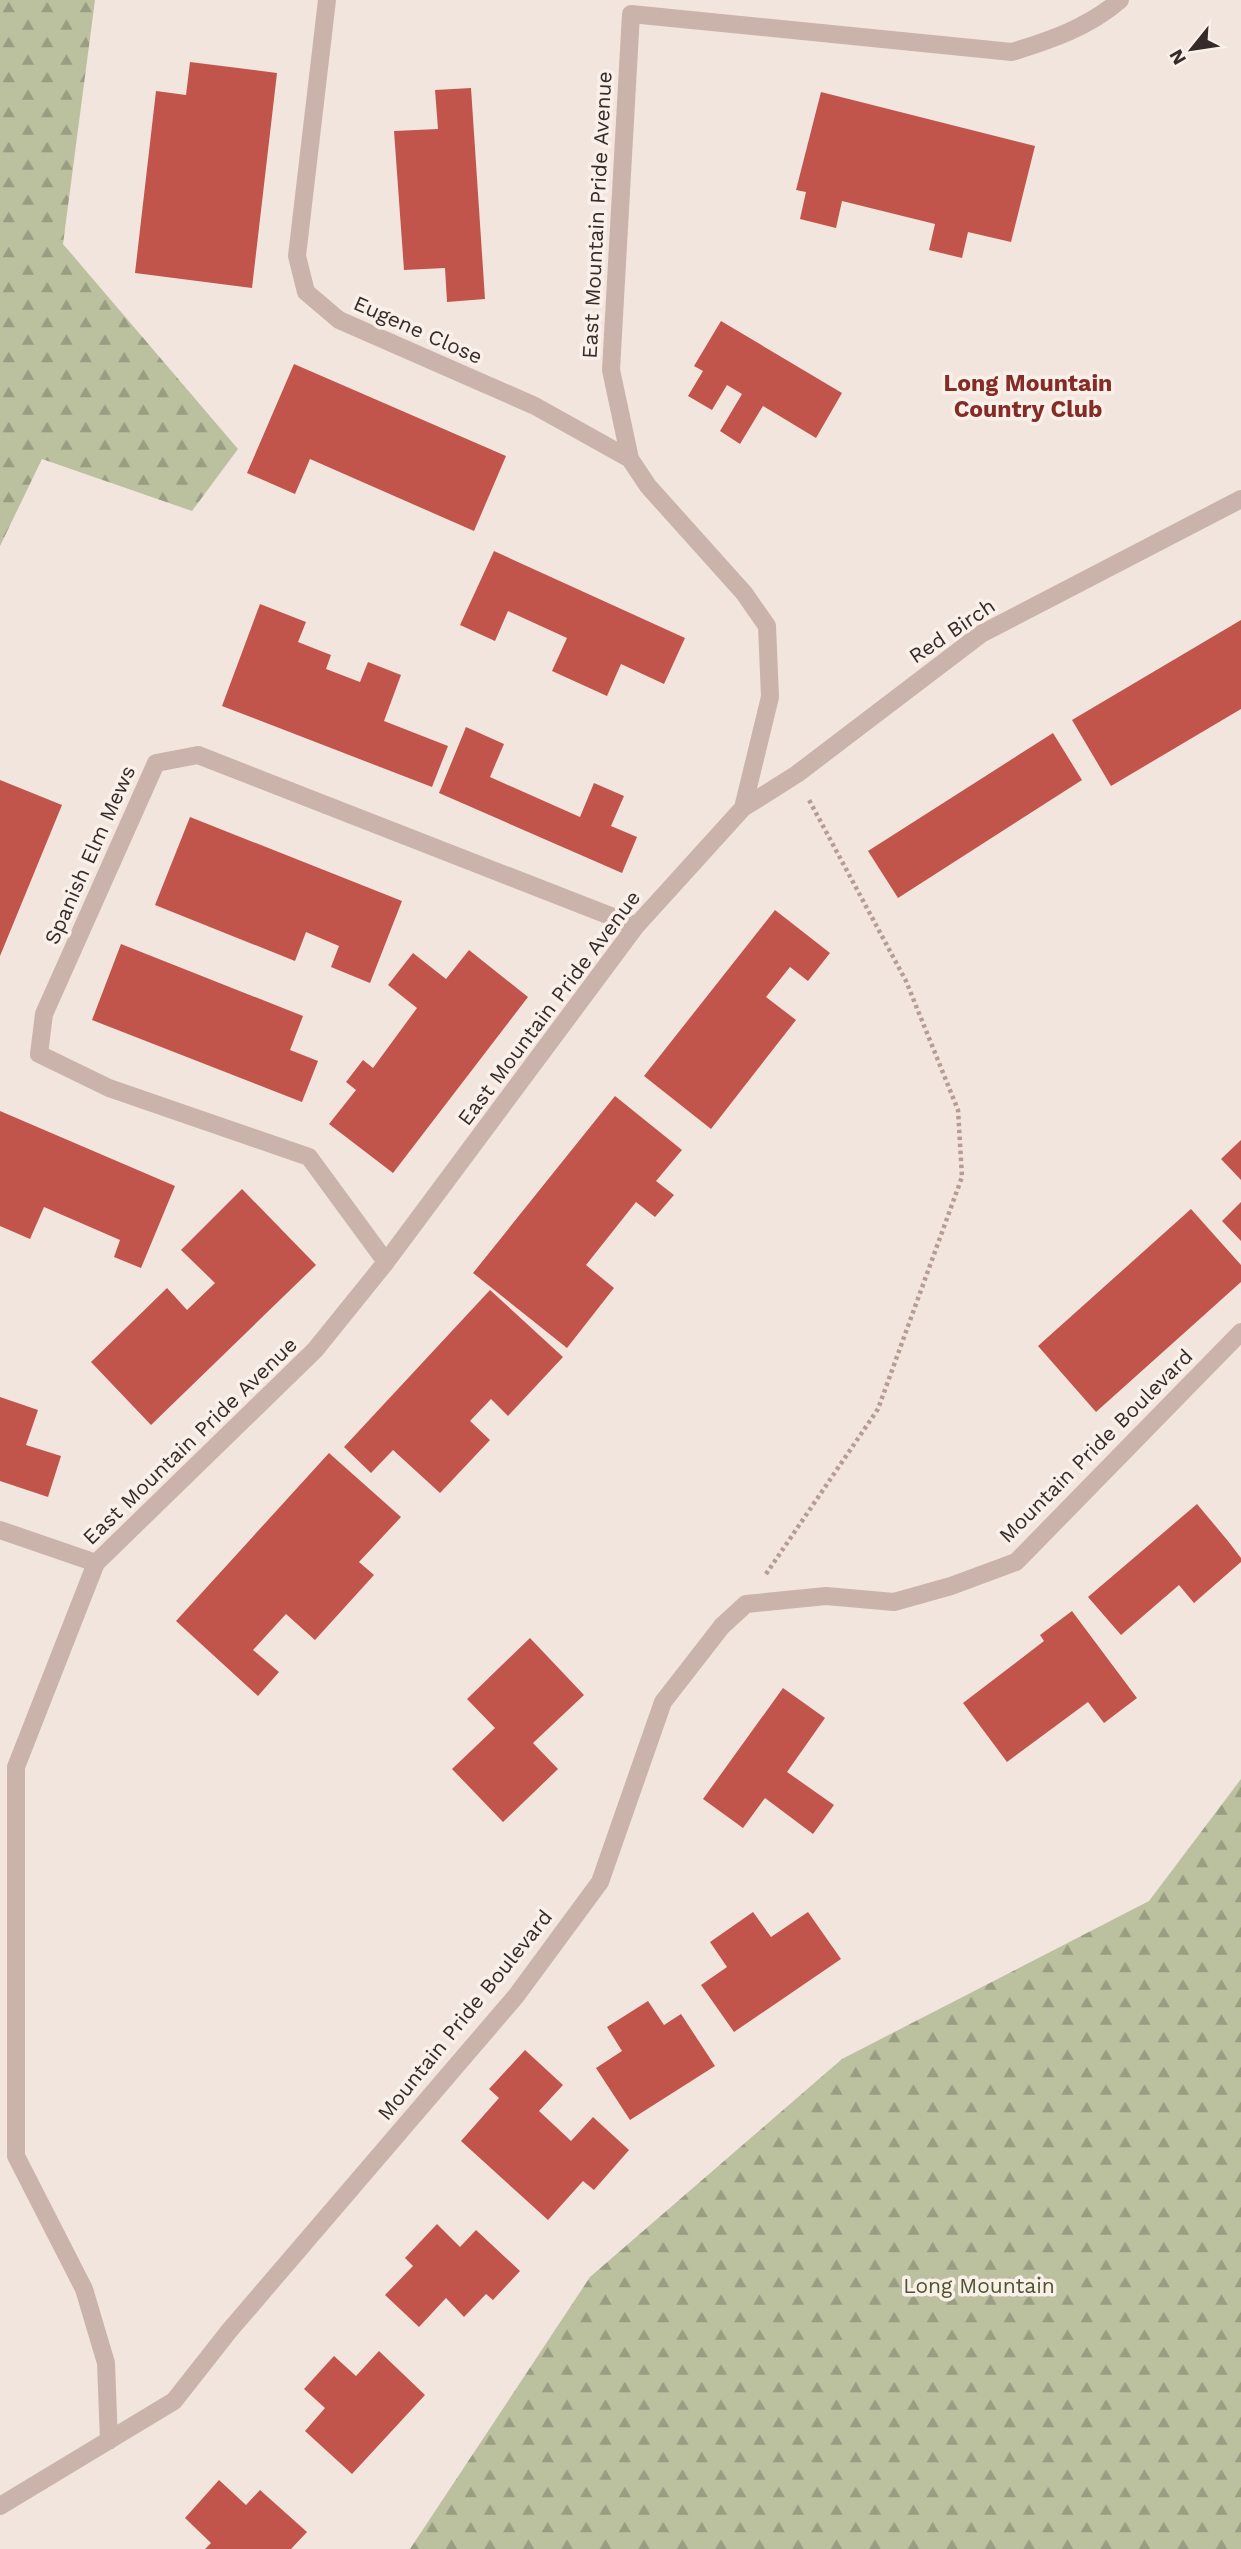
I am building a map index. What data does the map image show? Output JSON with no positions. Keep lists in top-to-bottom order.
{
  "streets": {
    "street": [
      "East Mountain Pride Avenue",
      "Eugene Close",
      "Red Birch",
      "Spanish Elm Mews",
      "Mountain Pride Boulevard"
    ]
  },
  "crossings": [
    ["East Mountain Pride Avenue", "Eugene Close"],
    ["East Mountain Pride Avenue", "Red Birch"],
    ["East Mountain Pride Avenue", "Spanish Elm Mews"],
    ["East Mountain Pride Avenue", "Mountain Pride Boulevard"]
  ],
  "districts": ["Long Mountain Country Club"],
  "parks": ["Long Mountain"],
  "north": "bottom left"
}
